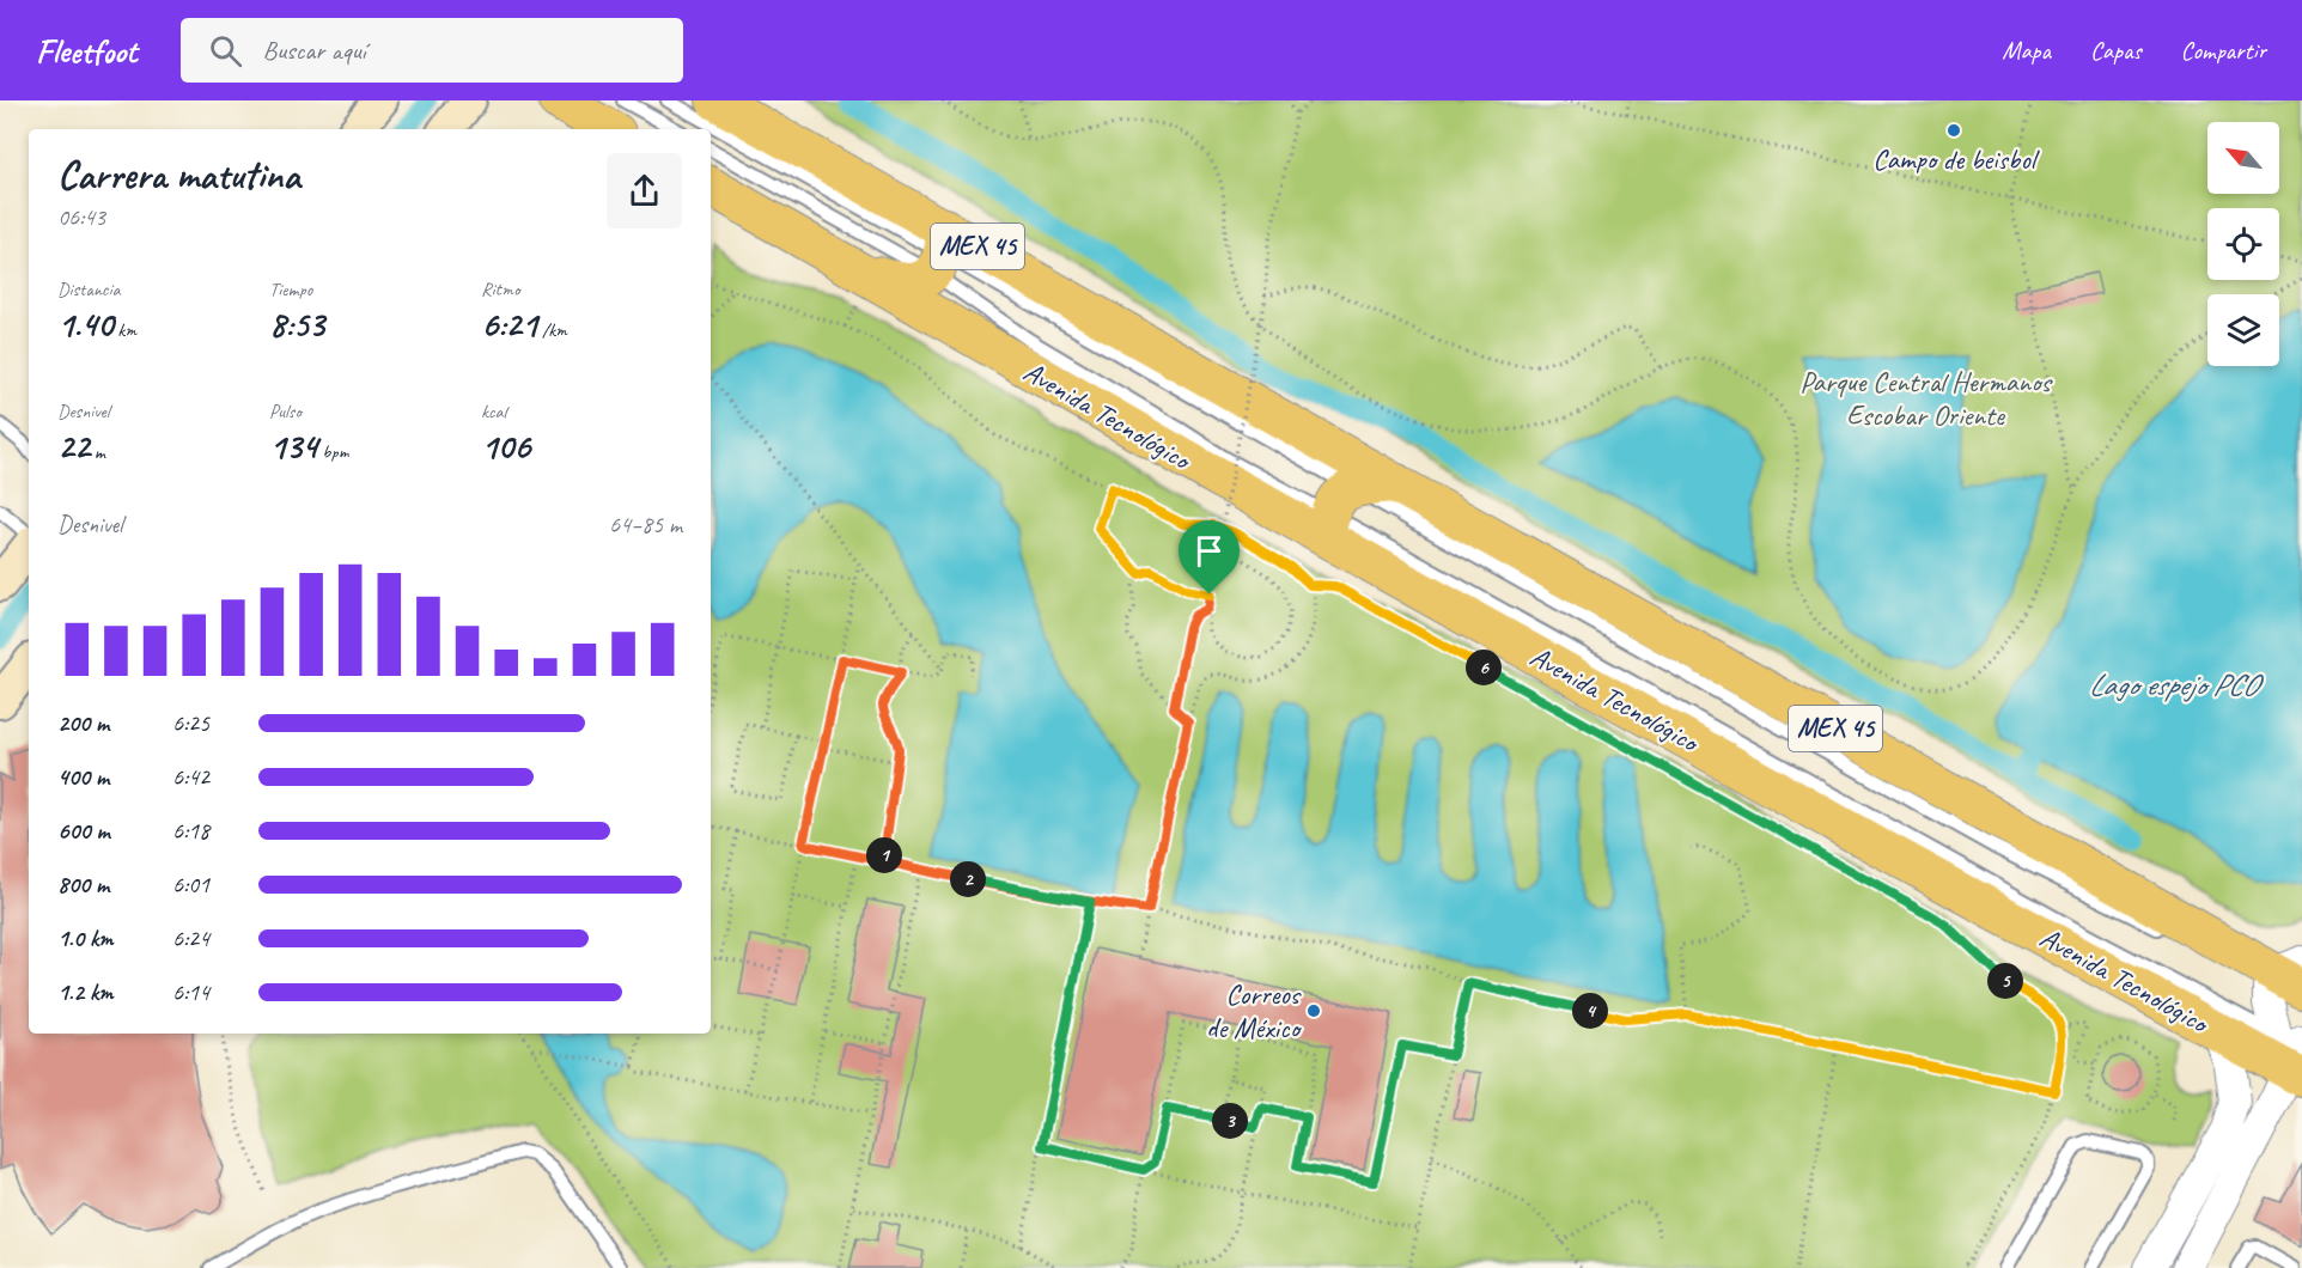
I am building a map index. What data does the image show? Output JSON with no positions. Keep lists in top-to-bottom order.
{
  "streets": {
    "main road": ["MEX 45", "Avenida Tecnológico"]
  },
  "water": ["Lago espejo PCO"],
  "parks": ["Parque Central Hermanos Escobar Oriente"],
  "places": ["Campo de beisbol", "Correos de México"],
  "north": "top left",
  "page": {
    "header": "Fleetfoot",
    "search": "Buscar aquí",
    "nav": ["Mapa", "Capas", "Compartir"],
    "heading": ["Carrera matutina", "06:43"],
    "stats": [
      ["Distancia", "1.40 km"],
      ["Tiempo", "8:53"],
      ["Ritmo", "6:21 /km"],
      ["Desnivel", "22 m"],
      ["Pulso", "134 bpm"],
      ["kcal", "106"]
    ],
    "chart": ["Desnivel", "64–85 m"],
    "pins": [
      "6",
      "1",
      "2",
      "5",
      "4",
      "3"
    ],
    "list": [
      {
        "name": "200 m",
        "note": "6:25"
      },
      {
        "name": "400 m",
        "note": "6:42"
      },
      {
        "name": "600 m",
        "note": "6:18"
      },
      {
        "name": "800 m",
        "note": "6:01"
      },
      {
        "name": "1.0 km",
        "note": "6:24"
      },
      {
        "name": "1.2 km",
        "note": "6:14"
      }
    ]
  }
}
